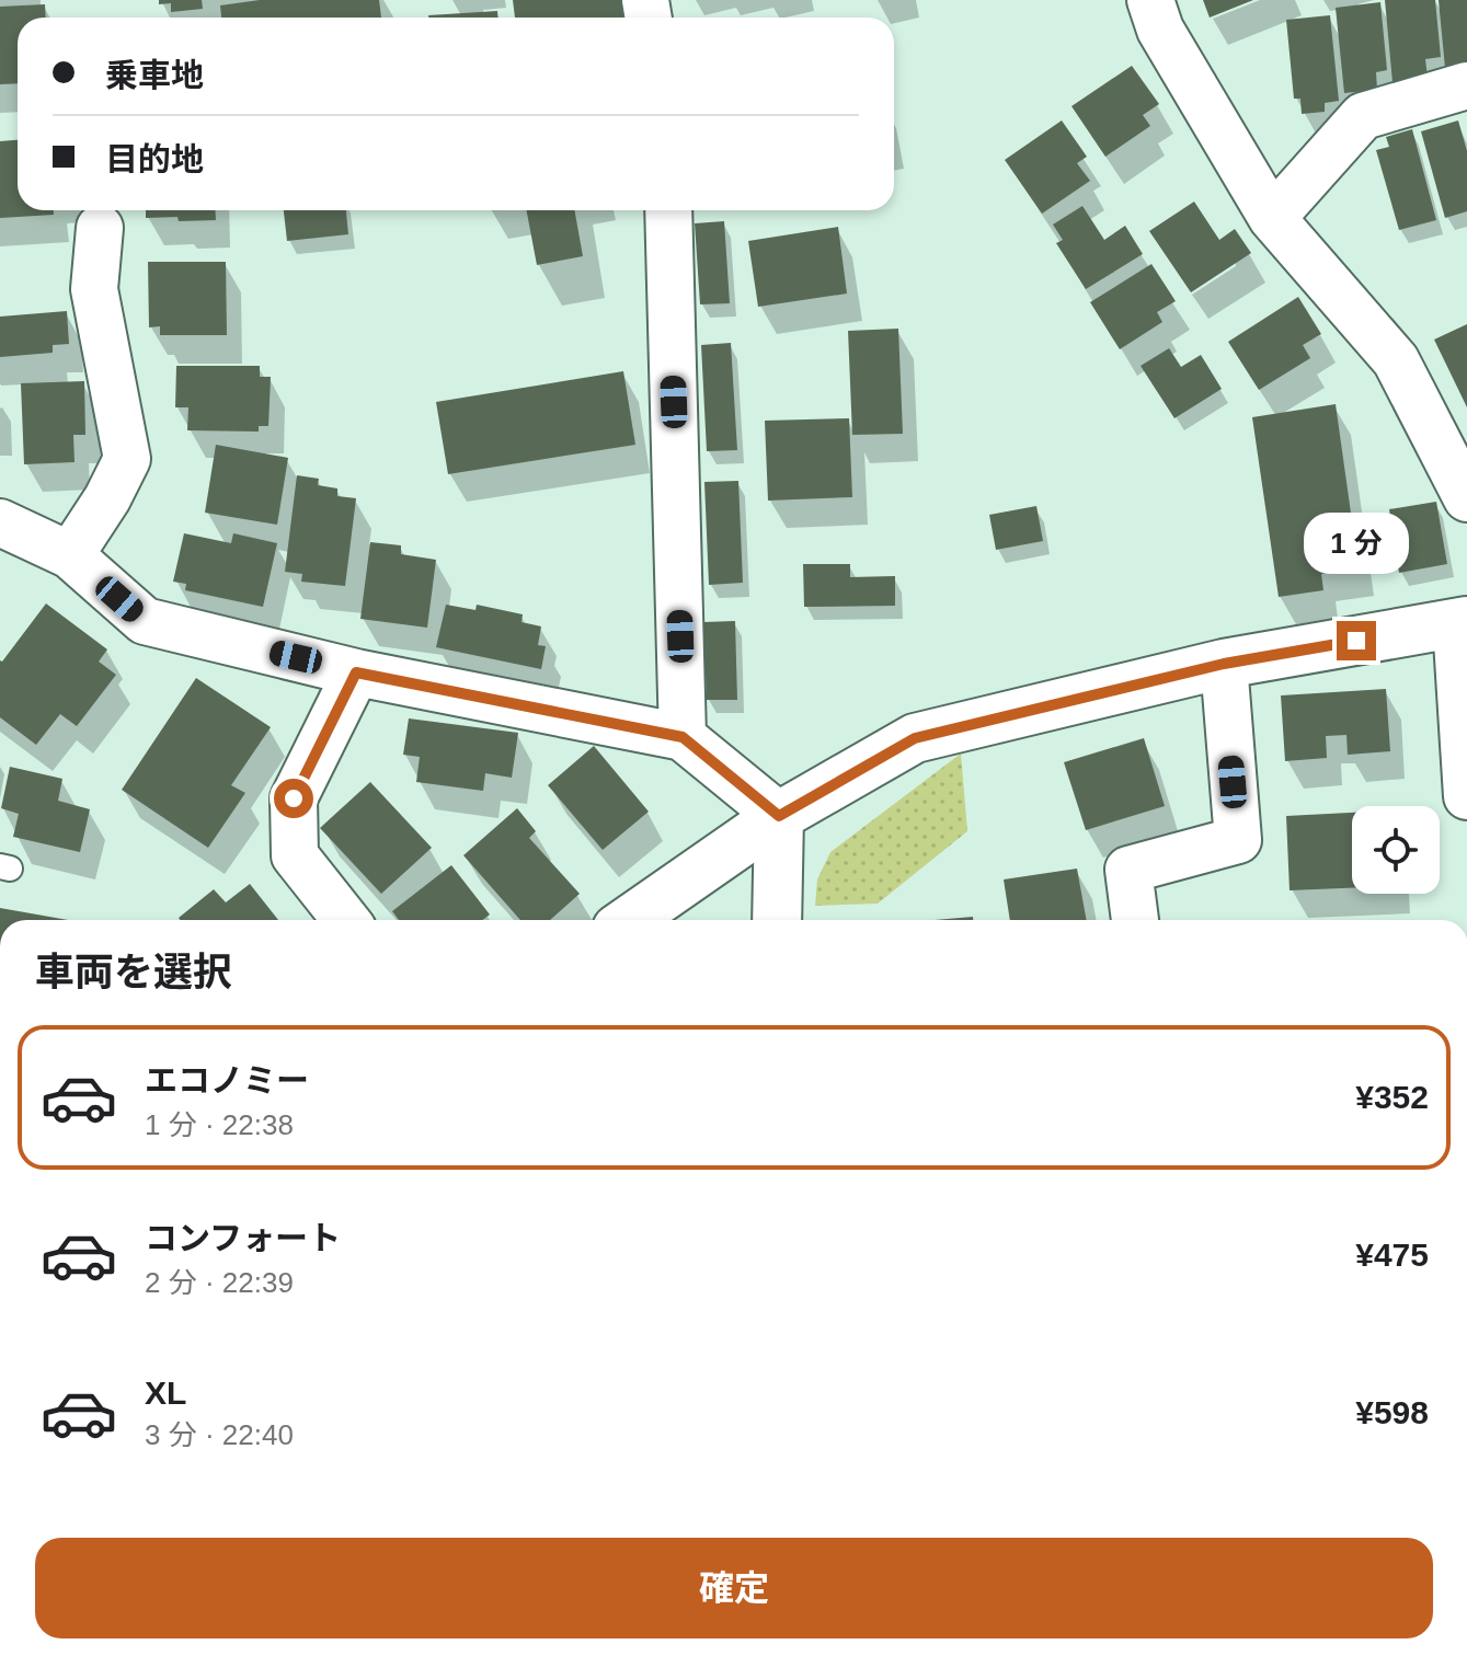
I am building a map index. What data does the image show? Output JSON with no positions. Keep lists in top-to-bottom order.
{
  "page": {
    "banner": ["乗車地", "目的地"],
    "bubble": "1 分",
    "heading": "車両を選択",
    "list": [
      {
        "name": "エコノミー",
        "note": "1 分 · 22:38",
        "value": "¥352"
      },
      {
        "name": "コンフォート",
        "note": "2 分 · 22:39",
        "value": "¥475"
      },
      {
        "name": "XL",
        "note": "3 分 · 22:40",
        "value": "¥598"
      }
    ],
    "buttons": "確定"
  }
}
